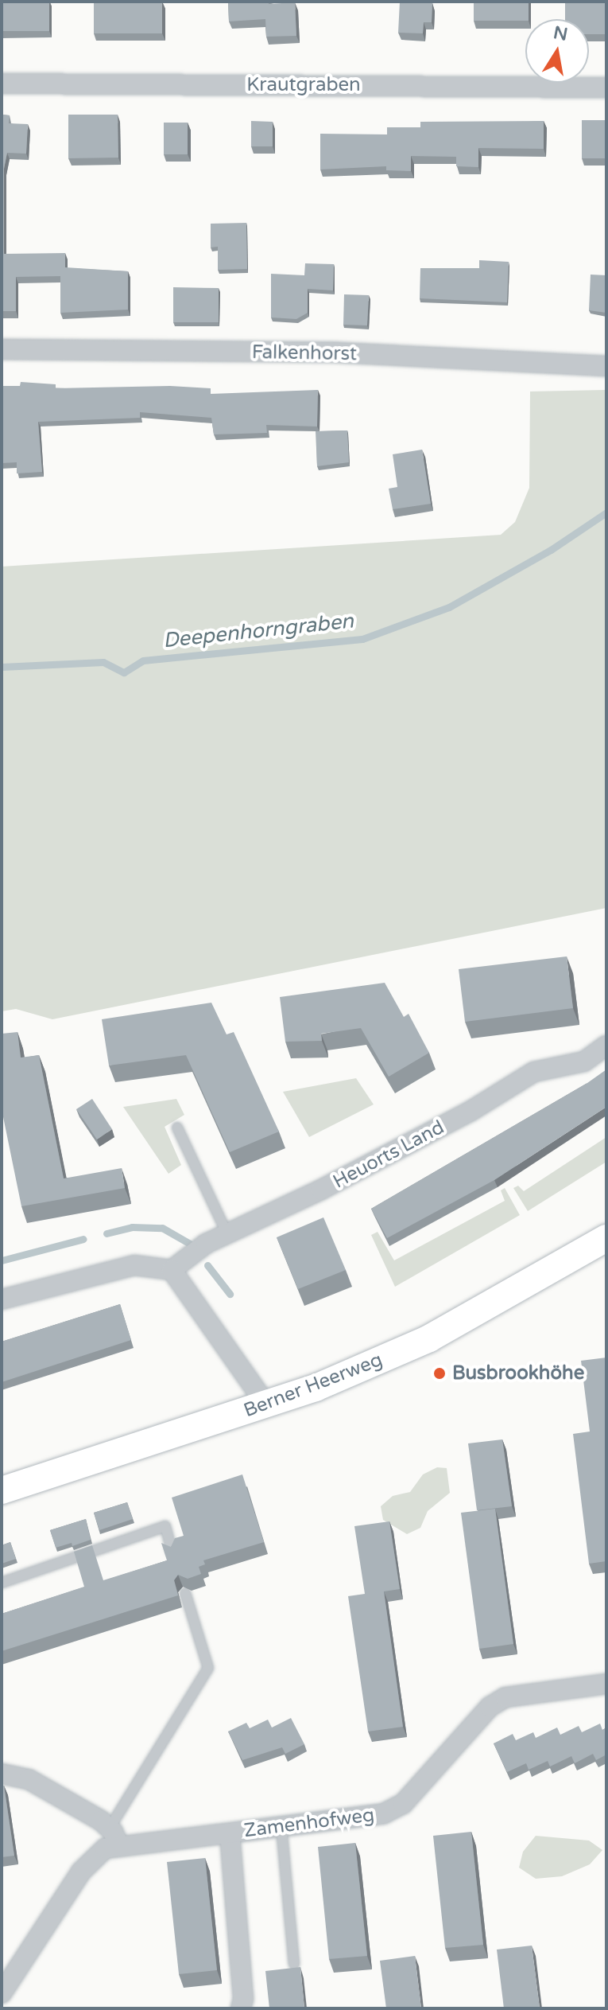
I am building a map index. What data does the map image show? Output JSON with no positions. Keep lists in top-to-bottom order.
{
  "streets": {
    "main road": ["Berner Heerweg"],
    "street": [
      "Krautgraben",
      "Falkenhorst",
      "Heuorts Land",
      "Zamenhofweg"
    ]
  },
  "water": ["Deepenhorngraben"],
  "places": ["Busbrookhöhe"],
  "north": "top"
}
